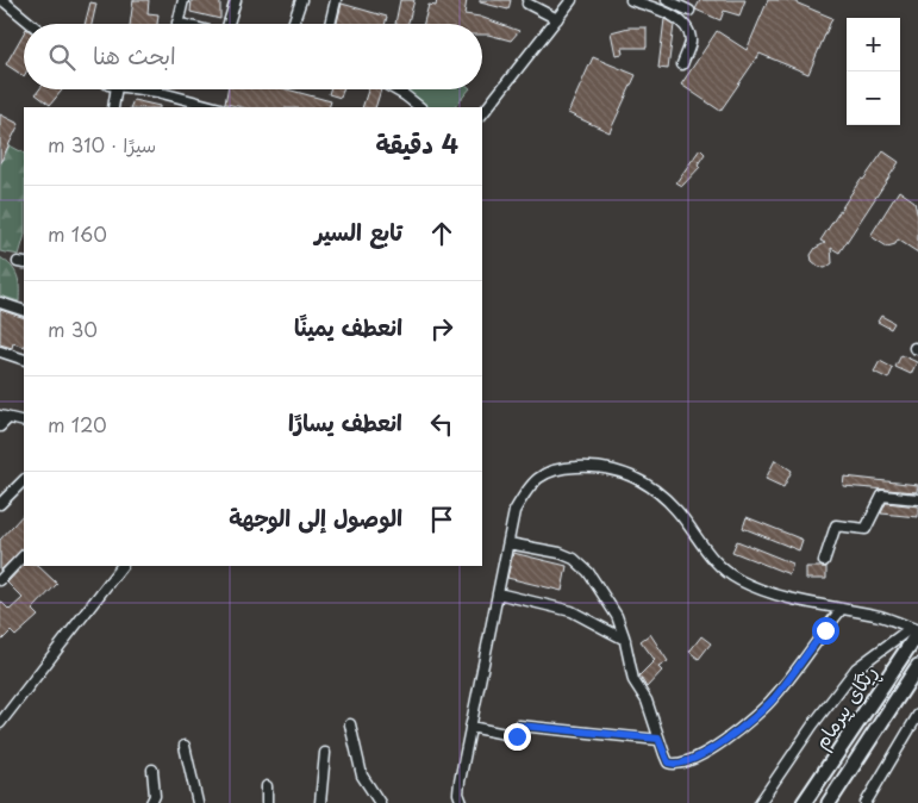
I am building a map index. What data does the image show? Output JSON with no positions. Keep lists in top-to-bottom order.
{
  "streets": {
    "highway": ["ڕێگای پیرمام"]
  },
  "page": {
    "map_buttons": ["+", "−"],
    "search": "ابحث هنا",
    "heading": ["4 دقيقة", "سيرًا · 310 m"],
    "list": [
      ["تابع السير", "160 m"],
      ["انعطف يمينًا", "30 m"],
      ["انعطف يسارًا", "120 m"],
      "الوصول إلى الوجهة"
    ]
  }
}
